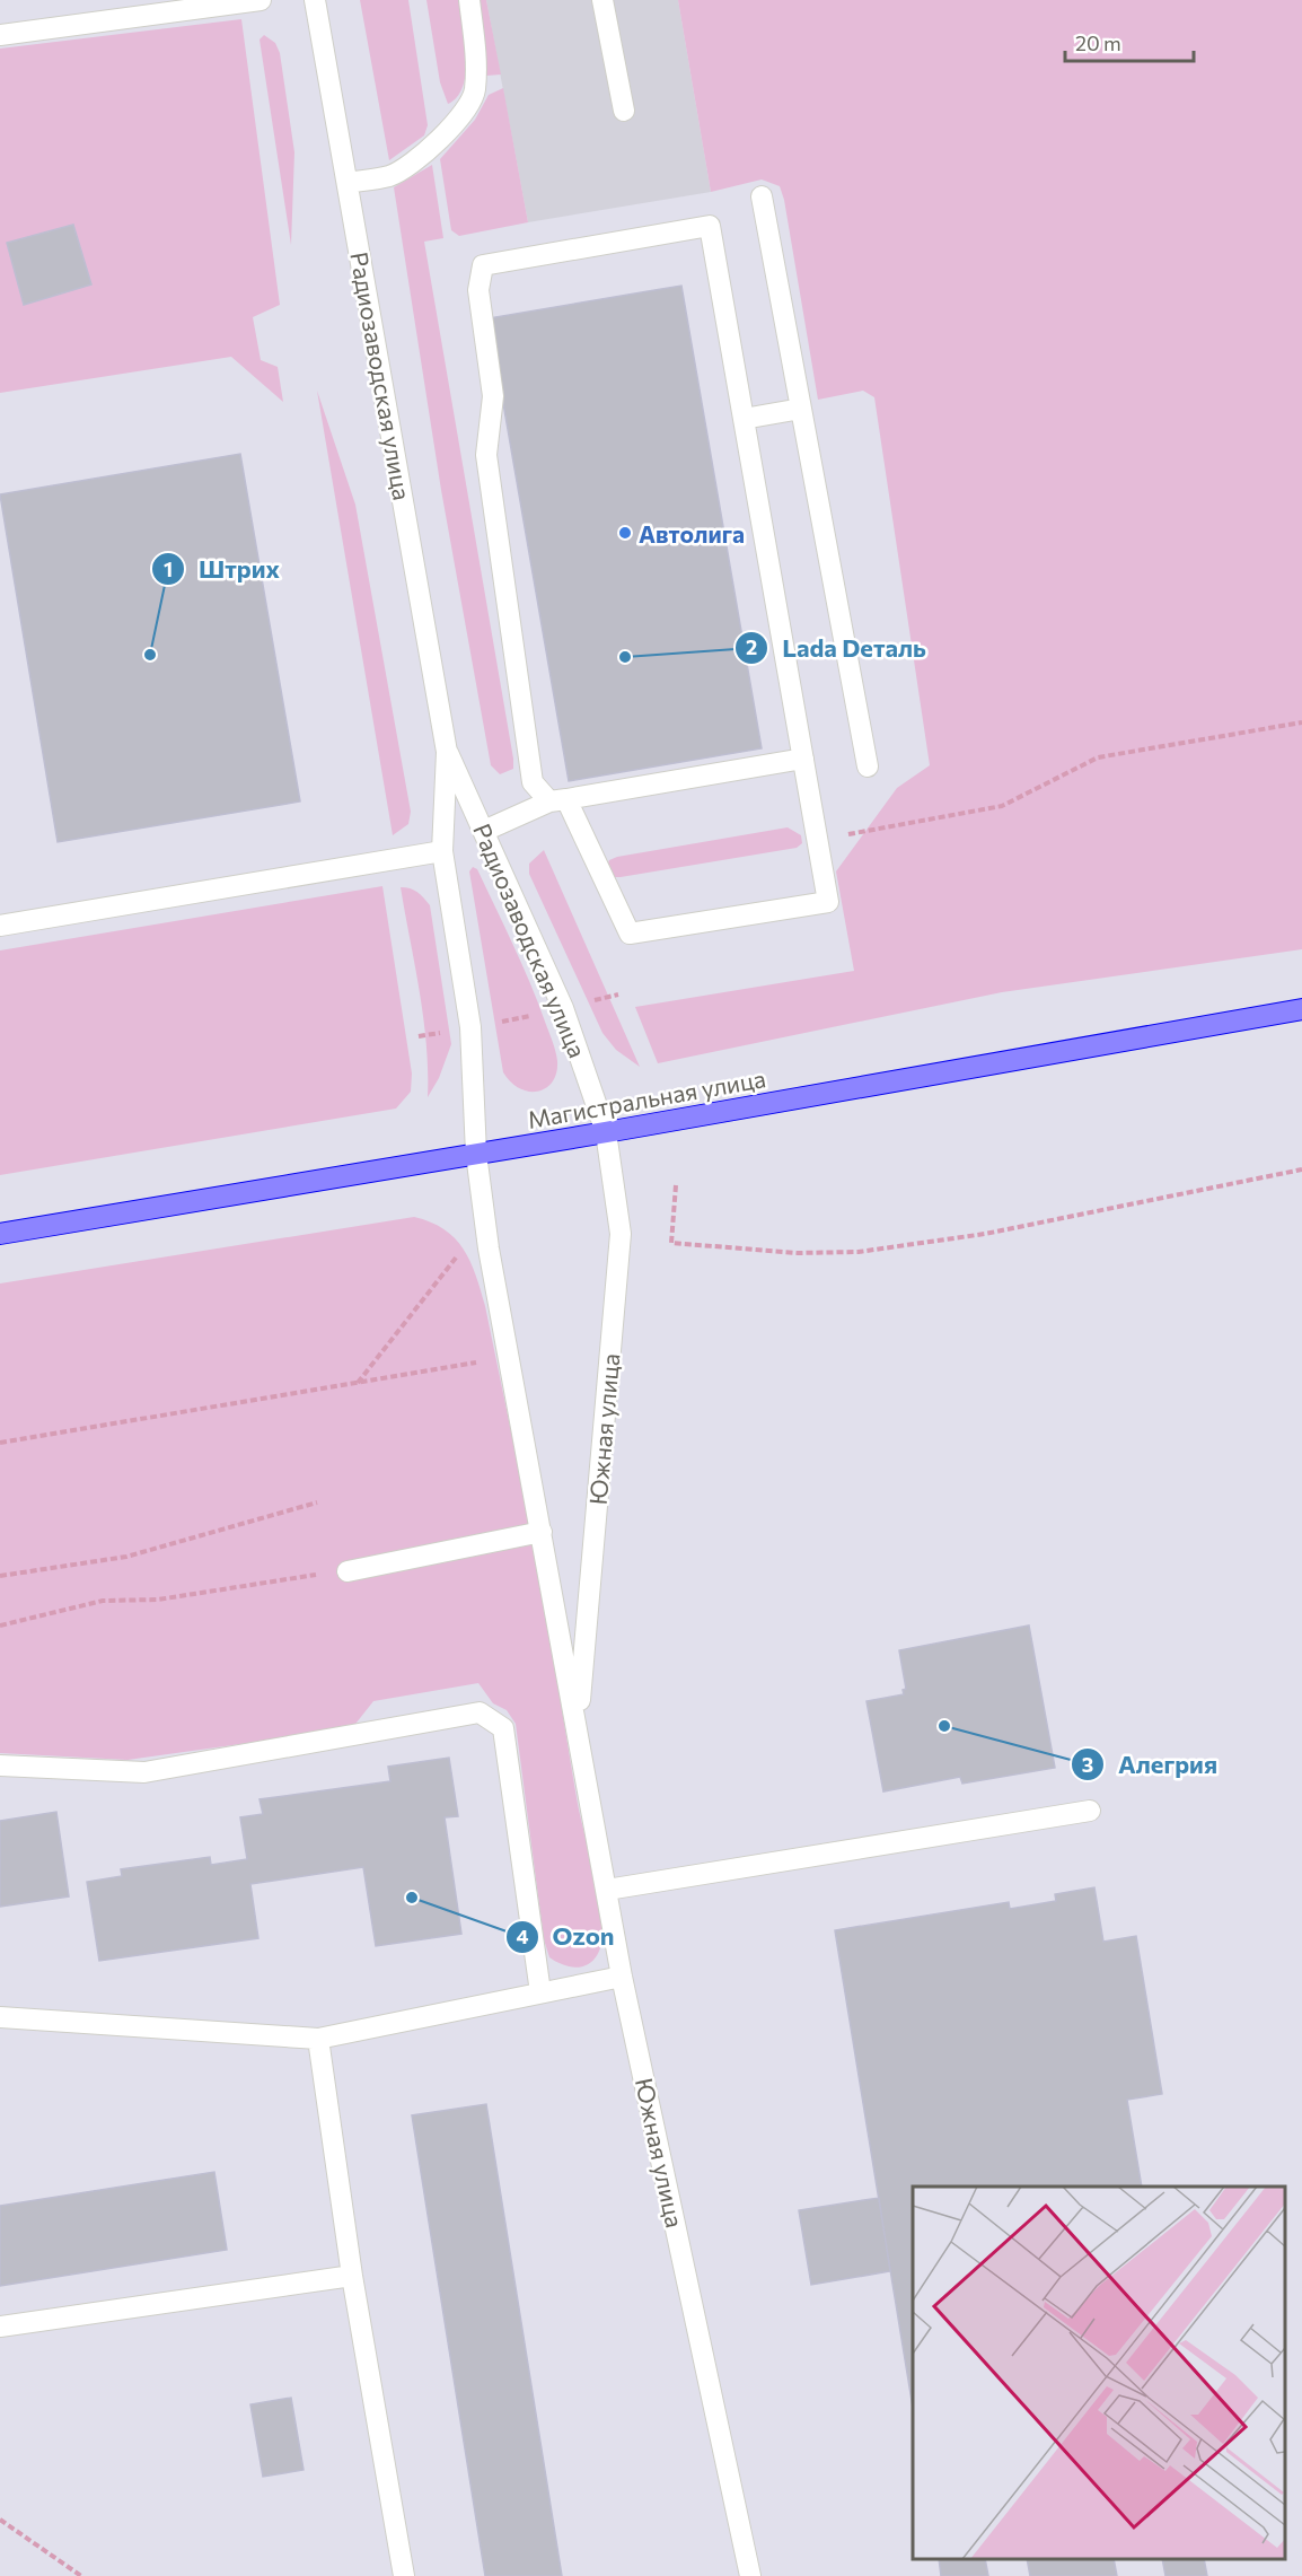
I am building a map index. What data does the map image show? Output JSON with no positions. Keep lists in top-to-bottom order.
{
  "streets": {
    "highway": ["Магистральная улица"],
    "street": ["Радиозаводская улица", "Южная улица"]
  },
  "crossings": [
    ["Радиозаводская улица", "Магистральная улица"],
    ["Радиозаводская улица", "Южная улица"],
    ["Магистральная улица", "Южная улица"]
  ],
  "places": [
    "Автолига",
    "Штрих",
    "Lada Dеталь",
    "Алегрия",
    "Ozon"
  ],
  "scale_bar": "20 m"
}
